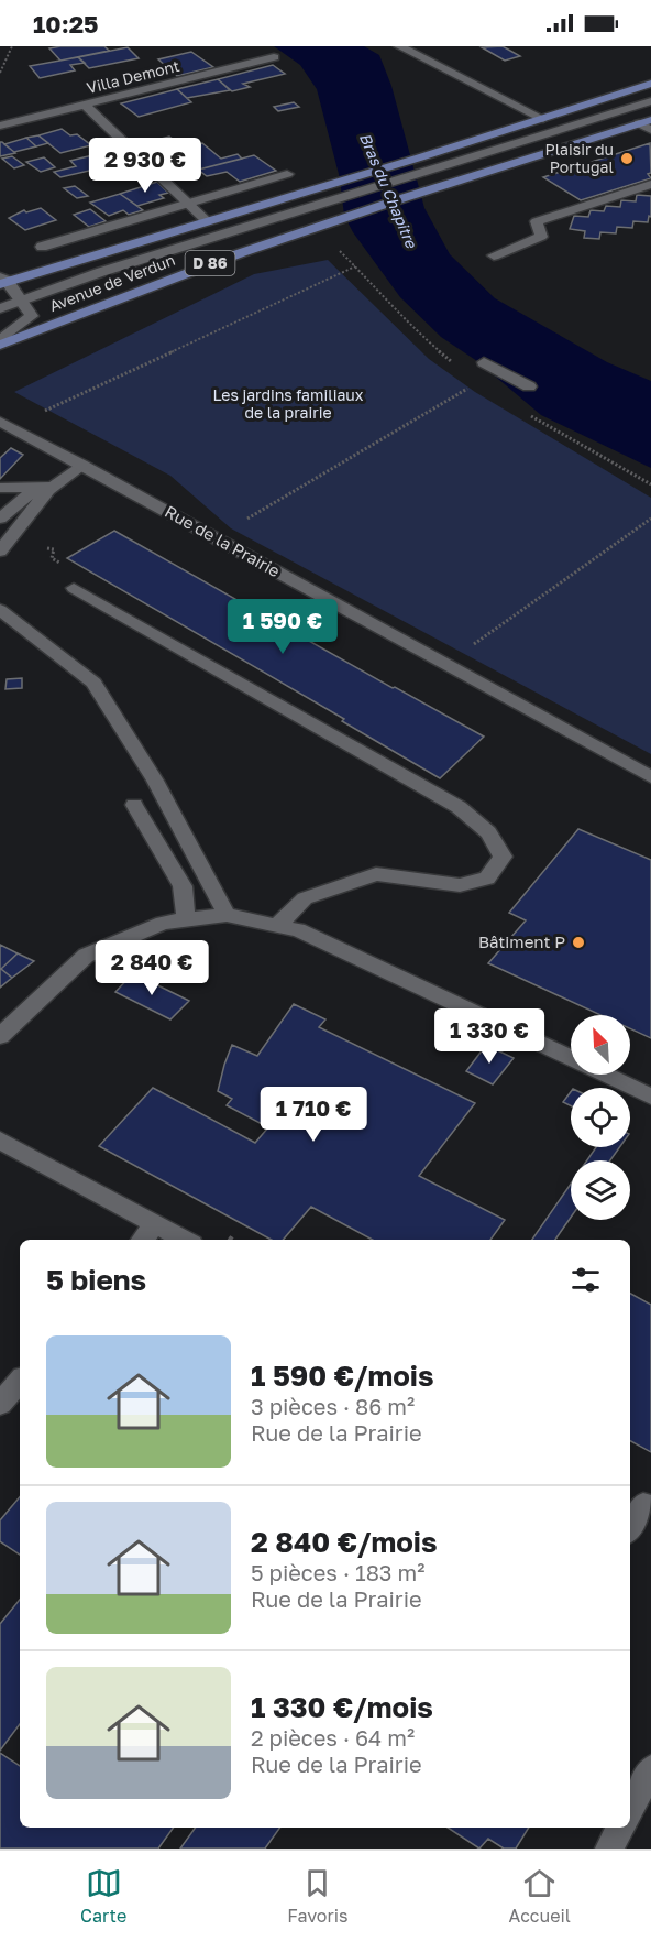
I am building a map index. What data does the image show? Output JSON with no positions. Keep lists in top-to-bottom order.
{
  "streets": {
    "main road": ["D 86", "Avenue de Verdun"],
    "street": ["Villa Demont", "Rue de la Prairie"]
  },
  "water": ["Bras du Chapitre"],
  "parks": ["Les jardins familiaux de la prairie"],
  "places": ["Plaisir du Portugal", "Bâtiment P"],
  "north": "top left",
  "page": {
    "status": "10:25",
    "price": [
      "2 930 €",
      "1 590 €",
      "2 840 €",
      "1 330 €",
      "1 710 €"
    ],
    "heading": "5 biens",
    "list": [
      {
        "name": "1 590 €/mois",
        "note": "3 pièces · 86 m² · Rue de la Prairie"
      },
      {
        "name": "2 840 €/mois",
        "note": "5 pièces · 183 m² · Rue de la Prairie"
      },
      {
        "name": "1 330 €/mois",
        "note": "2 pièces · 64 m² · Rue de la Prairie"
      }
    ],
    "tabs": ["Carte", "Favoris", "Accueil"]
  }
}
